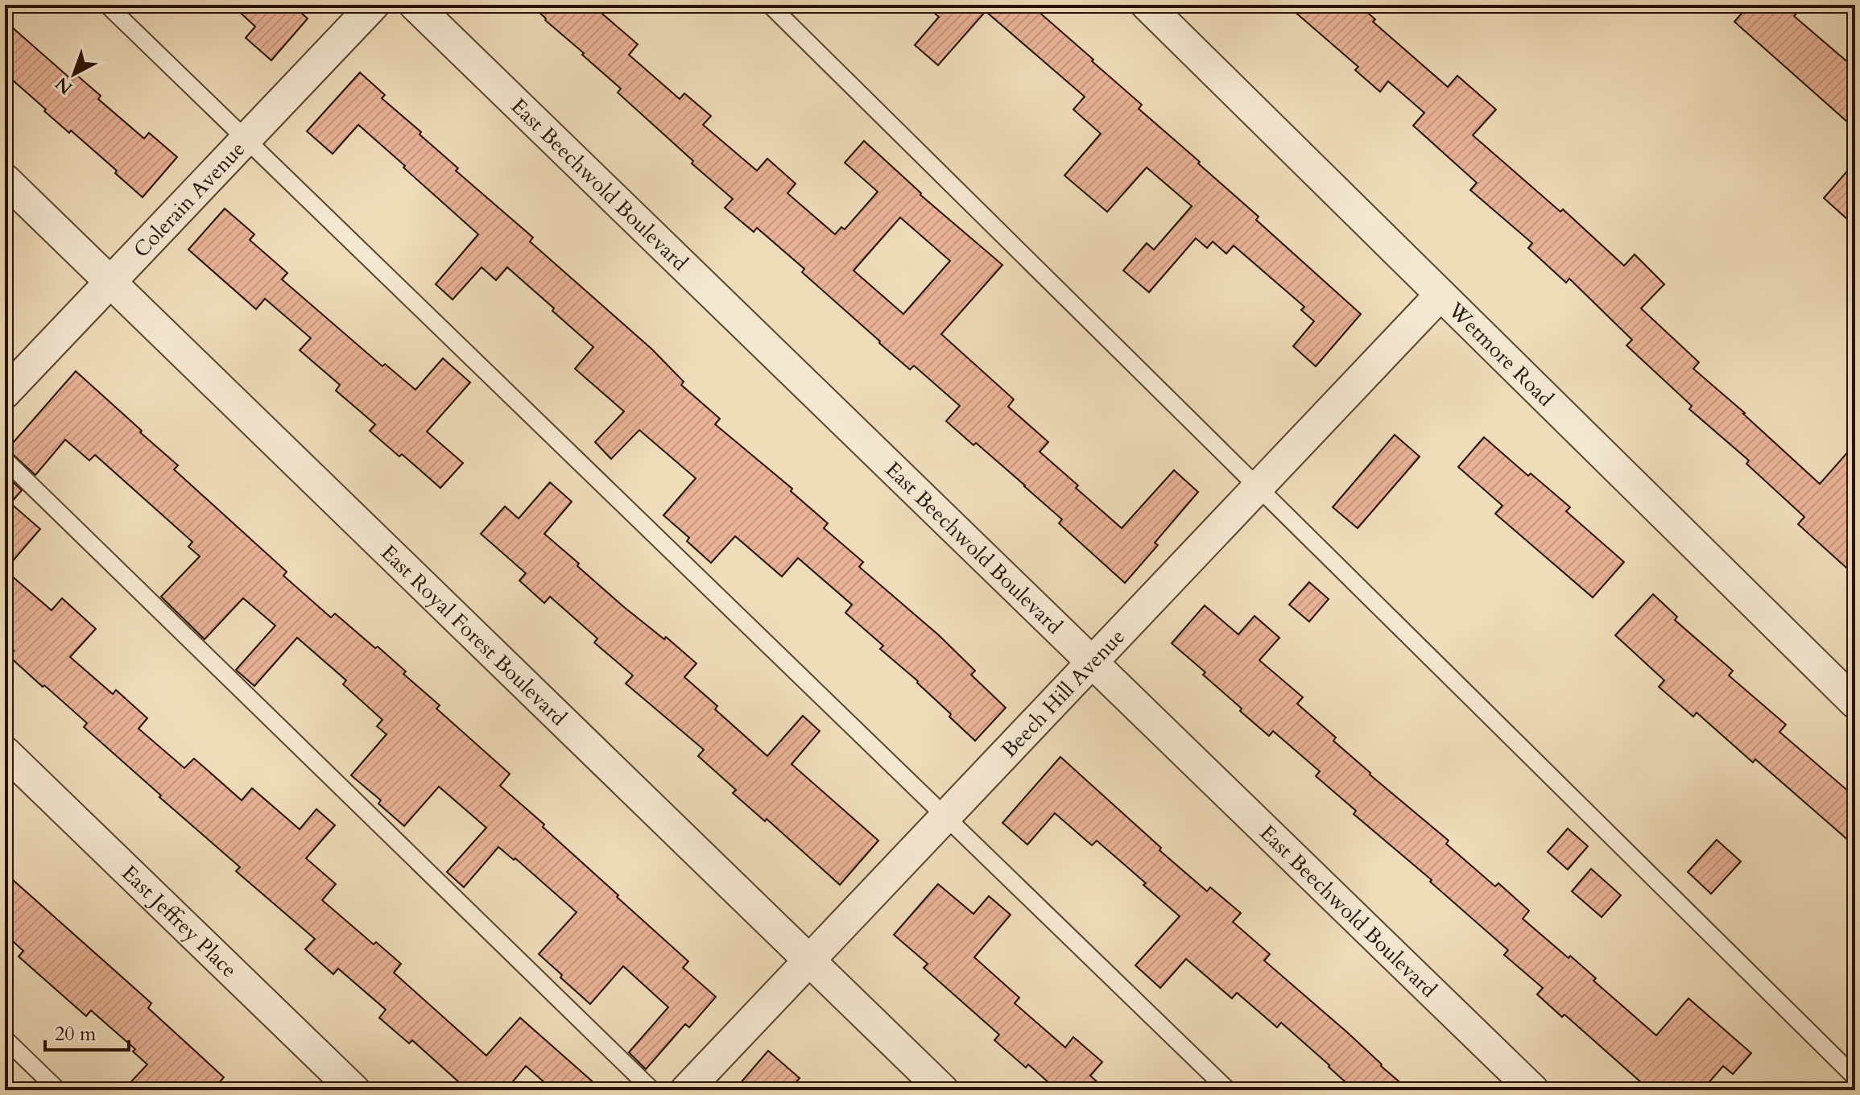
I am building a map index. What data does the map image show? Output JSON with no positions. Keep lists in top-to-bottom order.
{
  "streets": {
    "street": [
      "East Beechwold Boulevard",
      "Colerain Avenue",
      "Wetmore Road",
      "East Royal Forest Boulevard",
      "Beech Hill Avenue",
      "East Jeffrey Place"
    ]
  },
  "crossings": [
    ["East Beechwold Boulevard", "Beech Hill Avenue"],
    ["Colerain Avenue", "East Royal Forest Boulevard"],
    ["Wetmore Road", "Beech Hill Avenue"],
    ["East Royal Forest Boulevard", "Beech Hill Avenue"]
  ],
  "scale_bar": "20 m",
  "north": "bottom left"
}
